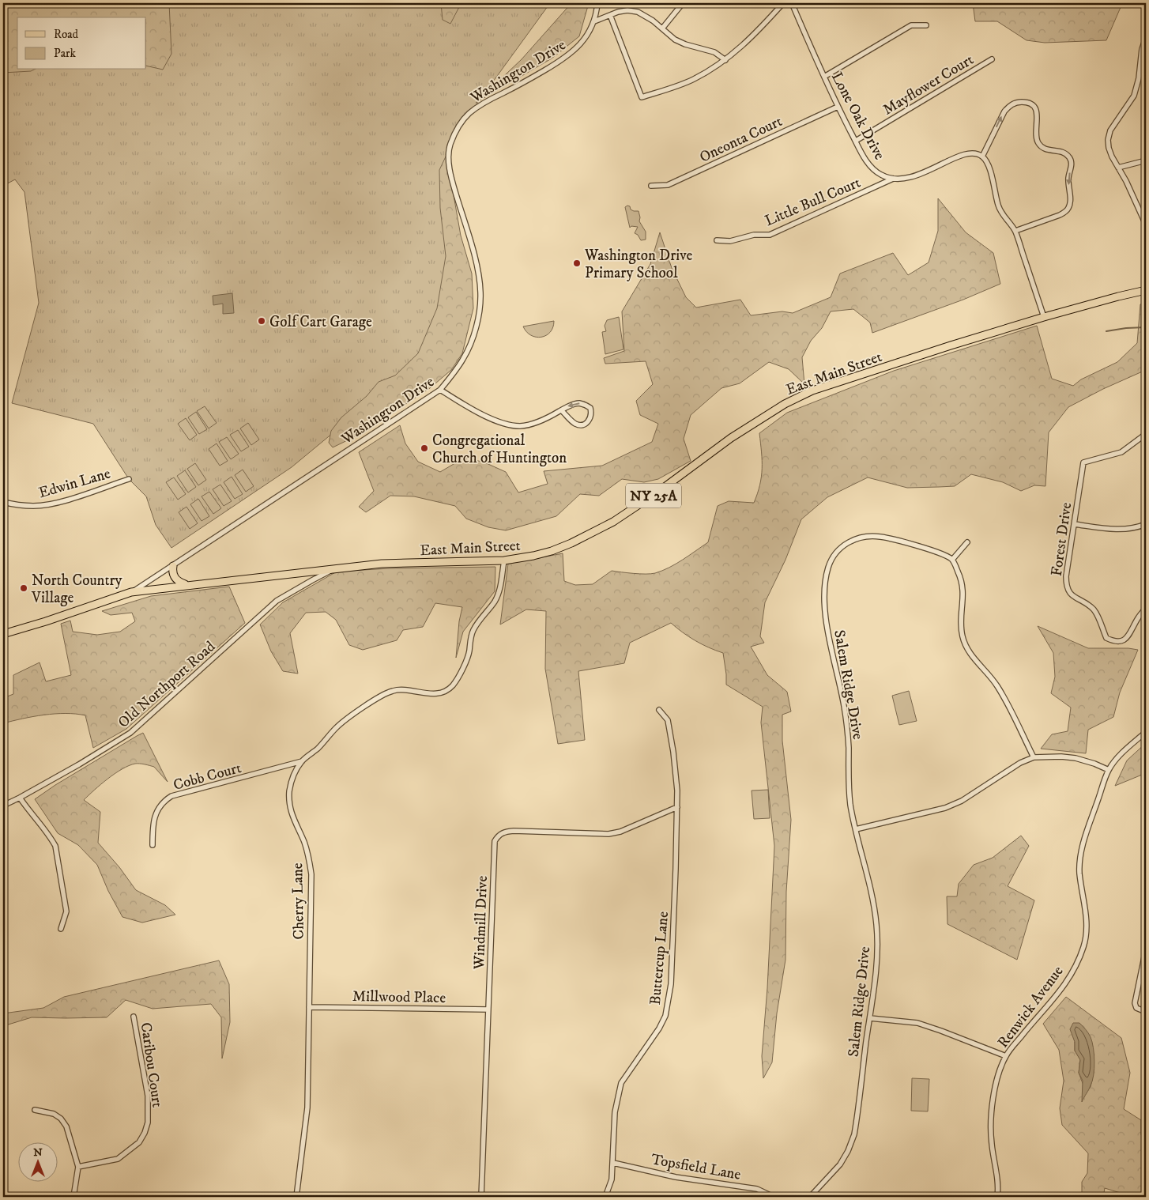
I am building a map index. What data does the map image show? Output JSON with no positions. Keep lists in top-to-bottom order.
{
  "streets": {
    "main road": ["East Main Street", "NY 25A"],
    "street": [
      "Washington Drive",
      "Mayflower Court",
      "Lone Oak Drive",
      "Oneonta Court",
      "Little Bull Court",
      "Edwin Lane",
      "Forest Drive",
      "Old Northport Road",
      "Salem Ridge Drive",
      "Cobb Court",
      "Cherry Lane",
      "Windmill Drive",
      "Buttercup Lane",
      "Millwood Place",
      "Renwick Avenue",
      "Caribou Court",
      "Topsfield Lane"
    ]
  },
  "crossings": [
    ["Washington Drive", "East Main Street"],
    ["Mayflower Court", "Lone Oak Drive"],
    ["Lone Oak Drive", "Oneonta Court"],
    ["Lone Oak Drive", "Little Bull Court"],
    ["East Main Street", "Old Northport Road"],
    ["East Main Street", "Cherry Lane"],
    ["Cobb Court", "Cherry Lane"],
    ["Cherry Lane", "Millwood Place"],
    ["Windmill Drive", "Buttercup Lane"],
    ["Windmill Drive", "Millwood Place"],
    ["Buttercup Lane", "Topsfield Lane"]
  ],
  "places": [
    "Washington Drive Primary School",
    "Golf Cart Garage",
    "Congregational Church of Huntington",
    "North Country Village"
  ],
  "legend": ["Road", "Park"],
  "north": "top"
}
